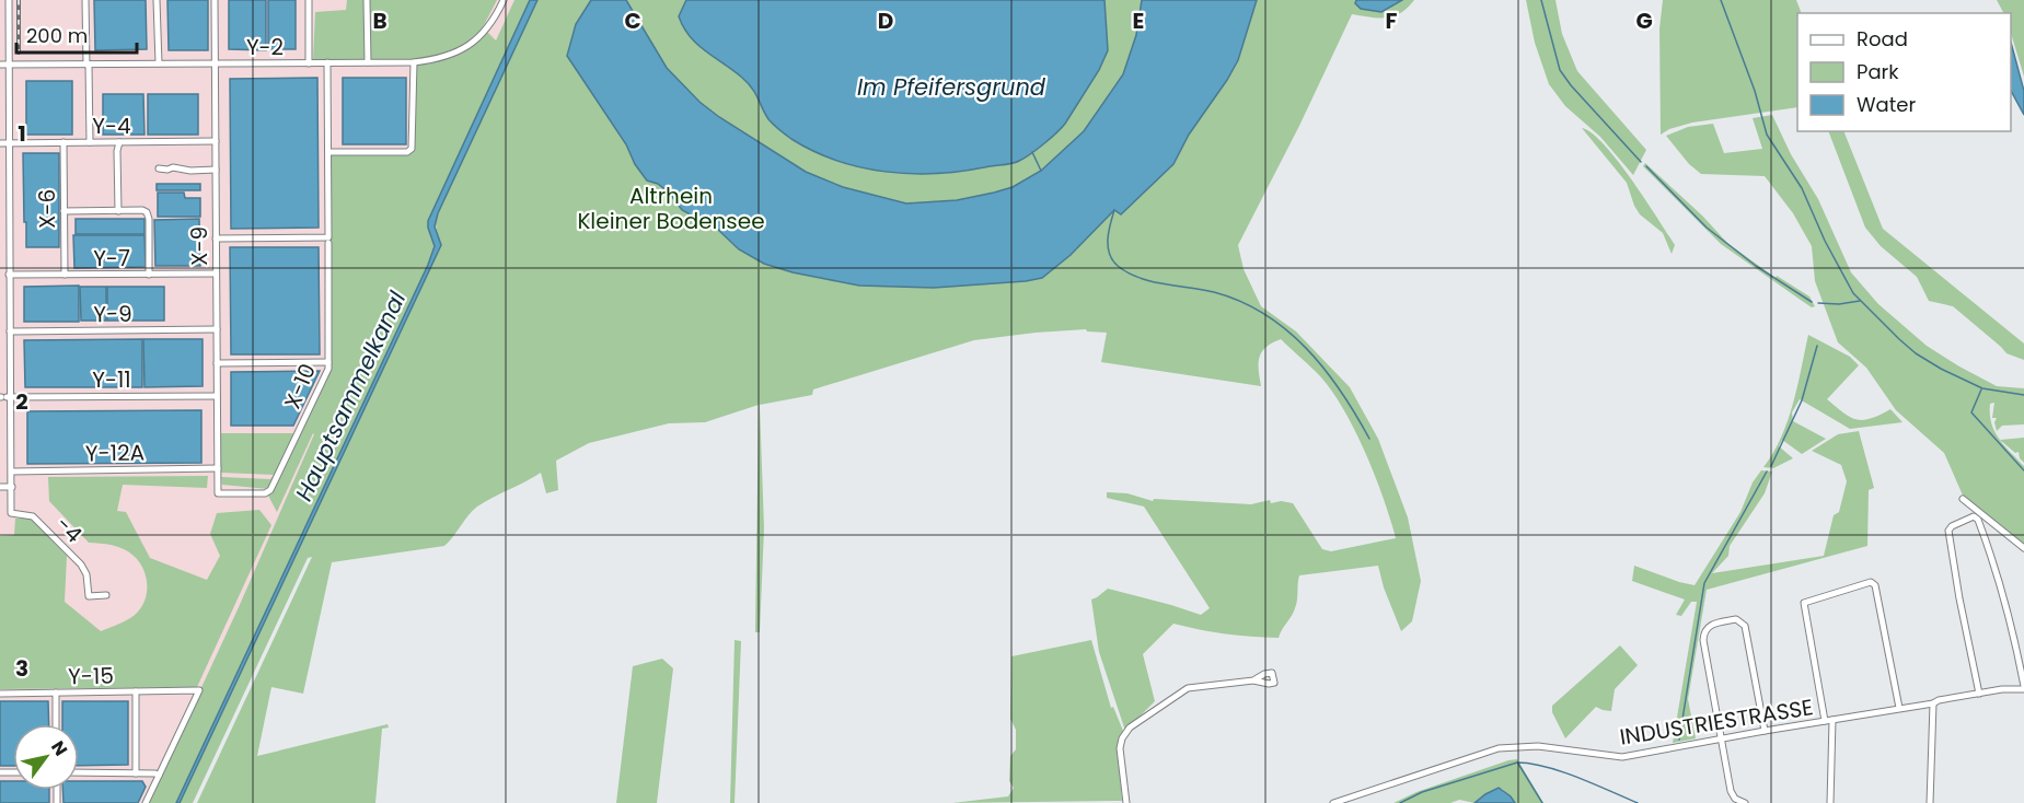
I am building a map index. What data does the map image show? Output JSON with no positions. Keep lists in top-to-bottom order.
{
  "streets": {
    "street": [
      "Y-2",
      "Y-4",
      "X-6",
      "X-9",
      "Y-7",
      "Y-9",
      "Y-11",
      "X-10",
      "Y-12A",
      "-4",
      "Y-15",
      "INDUSTRIESTRASSE"
    ]
  },
  "crossings": [
    ["Y-2", "X-9"],
    ["Y-2", "X-10"],
    ["Y-4", "X-6"],
    ["Y-4", "X-9"],
    ["X-6", "Y-7"],
    ["X-9", "Y-7"],
    ["X-9", "Y-9"],
    ["X-9", "Y-11"],
    ["X-9", "X-10"],
    ["X-9", "Y-12A"]
  ],
  "water": ["Im Pfeifersgrund", "Hauptsammelkanal"],
  "parks": ["Altrhein Kleiner Bodensee"],
  "legend": ["Road", "Park", "Water"],
  "scale_bar": "200 m",
  "north": "top right",
  "grid": {
    "columns": [
      "B",
      "C",
      "D",
      "E",
      "F",
      "G"
    ],
    "rows": ["1", "2", "3"]
  }
}
